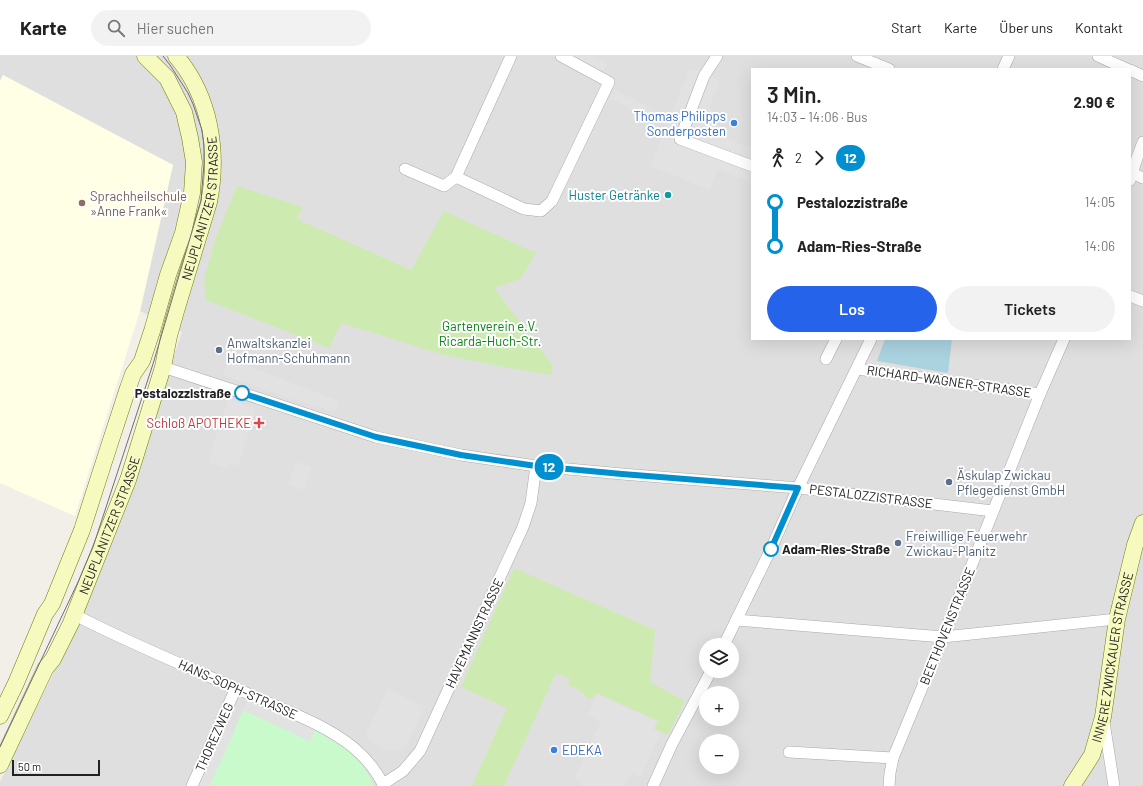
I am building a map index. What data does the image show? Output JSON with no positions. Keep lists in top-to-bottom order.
{
  "streets": {
    "street": [
      "NEUPLANITZER STRASSE",
      "RICHARD-WAGNER-STRASSE",
      "PESTALOZZISTRASSE",
      "BEETHOVENSTRASSE",
      "HAVEMANNSTRASSE",
      "INNERE ZWICKAUER STRASSE",
      "HANS-SOPH-STRASSE",
      "THOREZWEG"
    ]
  },
  "crossings": [
    ["NEUPLANITZER STRASSE", "PESTALOZZISTRASSE"],
    ["NEUPLANITZER STRASSE", "HANS-SOPH-STRASSE"],
    ["RICHARD-WAGNER-STRASSE", "BEETHOVENSTRASSE"],
    ["PESTALOZZISTRASSE", "BEETHOVENSTRASSE"],
    ["PESTALOZZISTRASSE", "HAVEMANNSTRASSE"],
    ["HAVEMANNSTRASSE", "HANS-SOPH-STRASSE"],
    ["HANS-SOPH-STRASSE", "THOREZWEG"]
  ],
  "parks": ["Gartenverein e.V. Ricarda-Huch-Str."],
  "places": {
    "other": [
      "Thomas Philipps Sonderposten",
      "Huster Getränke",
      "Sprachheilschule »Anne Frank«",
      "Anwaltskanzlei Hofmann-Schuhmann",
      "Pestalozzistraße",
      "Äskulap Zwickau Pflegedienst GmbH",
      "Freiwillige Feuerwehr Zwickau-Planitz",
      "Adam-Ries-Straße",
      "EDEKA"
    ],
    "health": ["Schloß APOTHEKE"]
  },
  "lines": ["bus line 12"],
  "scale_bar": "50 m",
  "page": {
    "header": "Karte",
    "search": "Hier suchen",
    "nav": [
      "Start",
      "Karte",
      "Über uns",
      "Kontakt"
    ],
    "on_map": "12",
    "heading": ["3 Min.", "14:03 – 14:06 · Bus", "2.90 €"],
    "legs": ["2", "12"],
    "list": [
      {
        "name": "Pestalozzistraße",
        "value": "14:05"
      },
      {
        "name": "Adam-Ries-Straße",
        "value": "14:06"
      }
    ],
    "buttons": ["Los", "Tickets"],
    "map_buttons": ["+", "−"],
    "scale": "50 m"
  }
}
